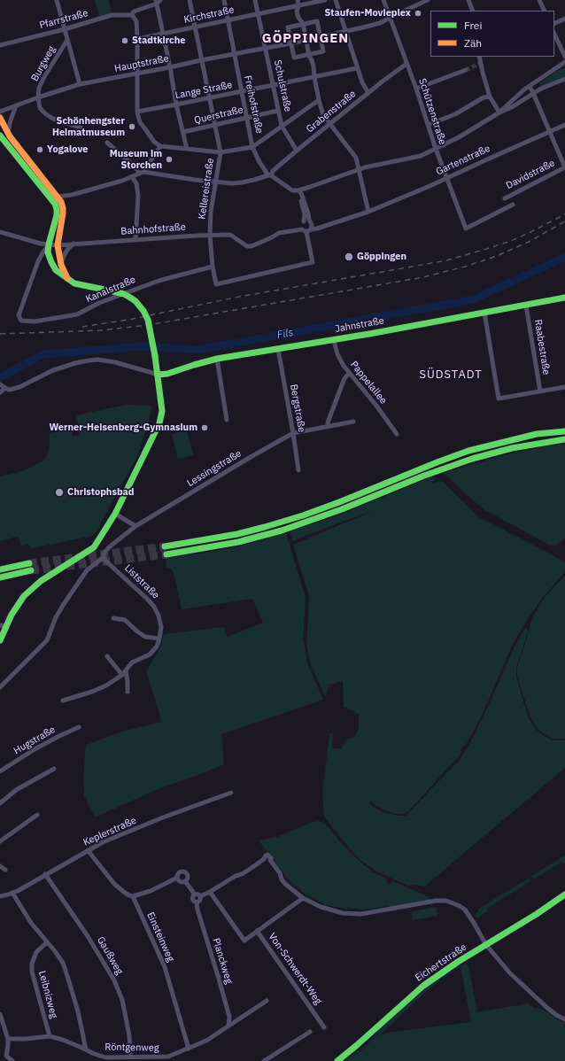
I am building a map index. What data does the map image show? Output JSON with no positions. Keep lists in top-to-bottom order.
{
  "streets": {
    "main road": ["Jahnstraße", "Eichertstraße"],
    "street": [
      "Kirchstraße",
      "Pfarrstraße",
      "Burgweg",
      "Hauptstraße",
      "Schulstraße",
      "Lange Straße",
      "Freihofstraße",
      "Grabenstraße",
      "Schützenstraße",
      "Querstraße",
      "Gartenstraße",
      "Davidstraße",
      "Kellereistraße",
      "Bahnhofstraße",
      "Kanalstraße",
      "Raabestraße",
      "Pappelallee",
      "Bergstraße",
      "Lessingstraße",
      "Liststraße",
      "Hugstraße",
      "Keplerstraße",
      "Einsteinweg",
      "Gaußweg",
      "Planckweg",
      "Von-Schwerdt-Weg",
      "Leibnizweg",
      "Röntgenweg"
    ]
  },
  "crossings": [
    ["Kirchstraße", "Schulstraße"],
    ["Kirchstraße", "Freihofstraße"],
    ["Kirchstraße", "Kellereistraße"],
    ["Burgweg", "Hauptstraße"],
    ["Hauptstraße", "Schulstraße"],
    ["Hauptstraße", "Freihofstraße"],
    ["Hauptstraße", "Schützenstraße"],
    ["Hauptstraße", "Kellereistraße"],
    ["Schulstraße", "Lange Straße"],
    ["Schulstraße", "Grabenstraße"],
    ["Schulstraße", "Querstraße"],
    ["Lange Straße", "Freihofstraße"],
    ["Lange Straße", "Kellereistraße"],
    ["Freihofstraße", "Grabenstraße"],
    ["Freihofstraße", "Querstraße"],
    ["Grabenstraße", "Schützenstraße"],
    ["Schützenstraße", "Gartenstraße"],
    ["Schützenstraße", "Davidstraße"],
    ["Querstraße", "Kellereistraße"],
    ["Gartenstraße", "Bahnhofstraße"],
    ["Kellereistraße", "Bahnhofstraße"],
    ["Kellereistraße", "Kanalstraße"],
    ["Bahnhofstraße", "Kanalstraße"],
    ["Jahnstraße", "Raabestraße"],
    ["Jahnstraße", "Pappelallee"],
    ["Jahnstraße", "Bergstraße"],
    ["Bergstraße", "Lessingstraße"],
    ["Lessingstraße", "Liststraße"],
    ["Keplerstraße", "Gaußweg"],
    ["Einsteinweg", "Röntgenweg"],
    ["Gaußweg", "Röntgenweg"],
    ["Planckweg", "Röntgenweg"],
    ["Leibnizweg", "Röntgenweg"]
  ],
  "districts": ["GÖPPINGEN", "SÜDSTADT"],
  "water": ["Fils"],
  "places": [
    "Staufen-Movieplex",
    "Stadtkirche",
    "Schönhengster Heimatmuseum",
    "Yogalove",
    "Museum im Storchen",
    "Göppingen",
    "Werner-Heisenberg-Gymnasium",
    "Christophsbad"
  ],
  "legend": ["Frei", "Zäh"]
}
